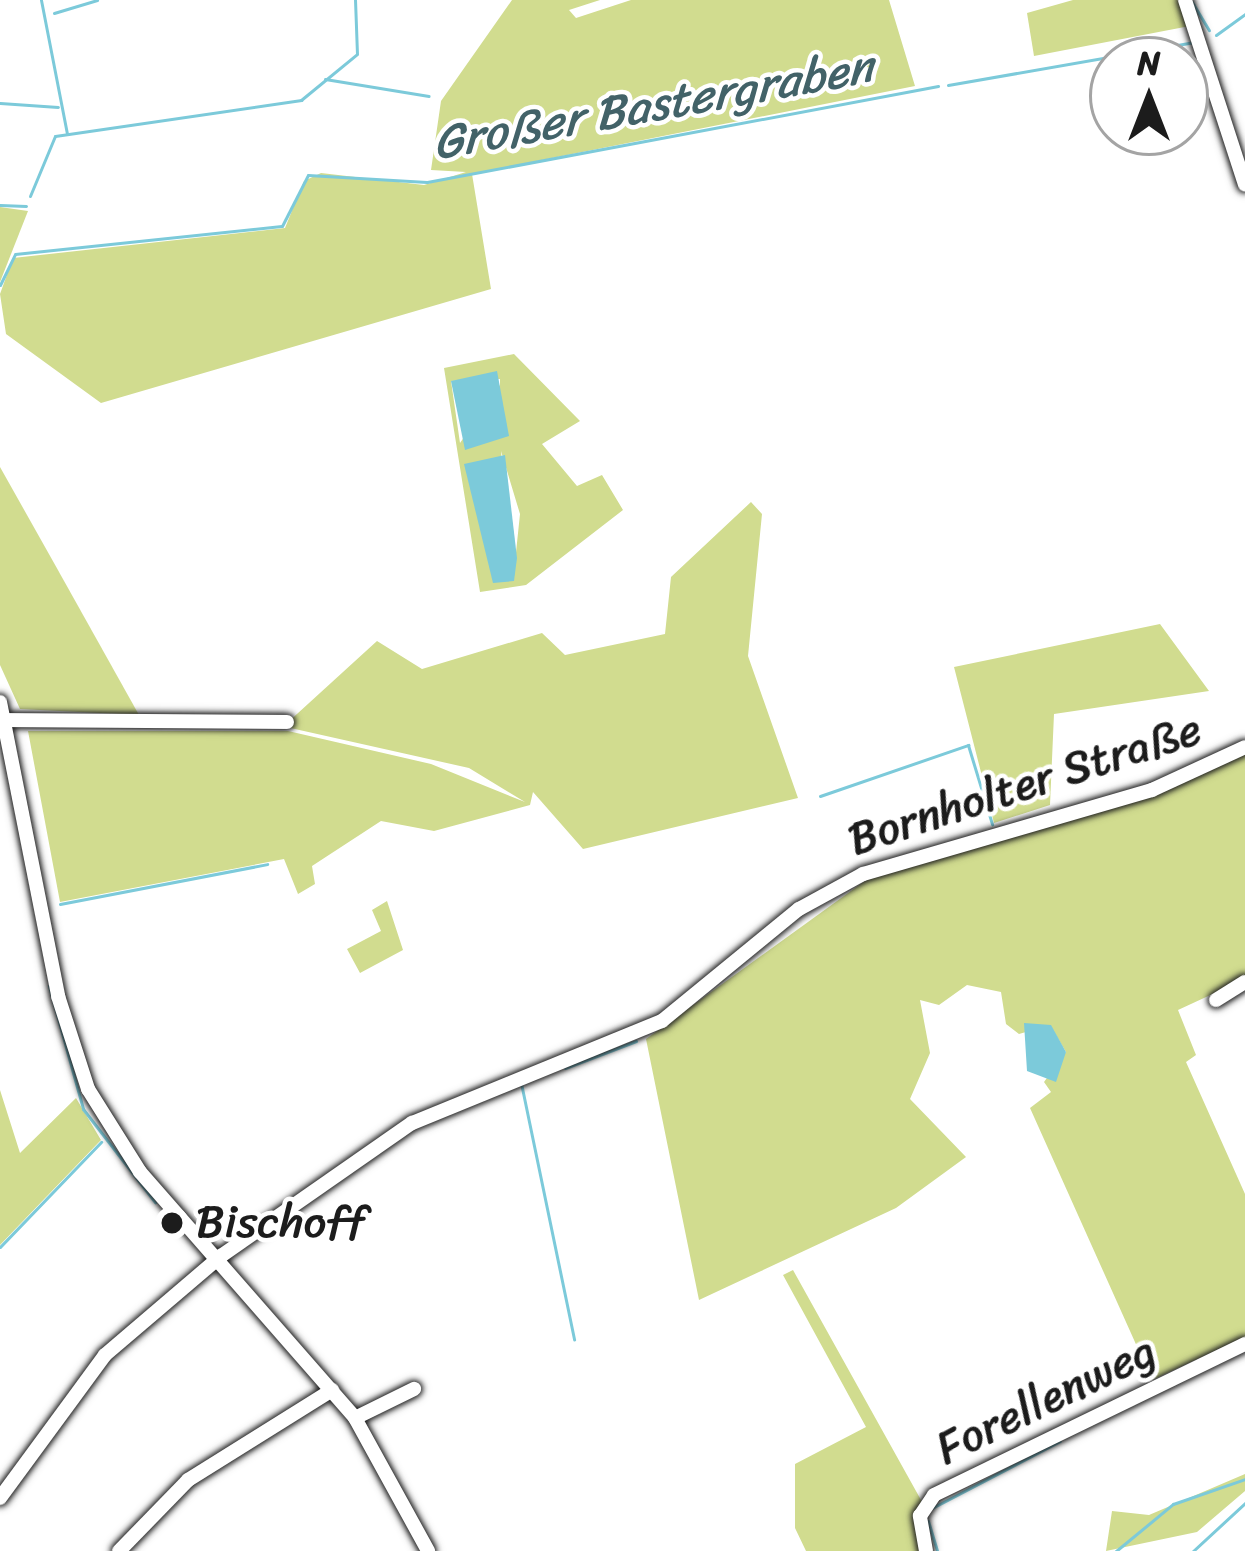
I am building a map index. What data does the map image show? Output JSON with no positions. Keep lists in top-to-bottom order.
{
  "streets": {
    "street": ["Bornholter Straße", "Forellenweg"]
  },
  "water": ["Großer Bastergraben"],
  "places": ["Bischoff"],
  "north": "top"
}
